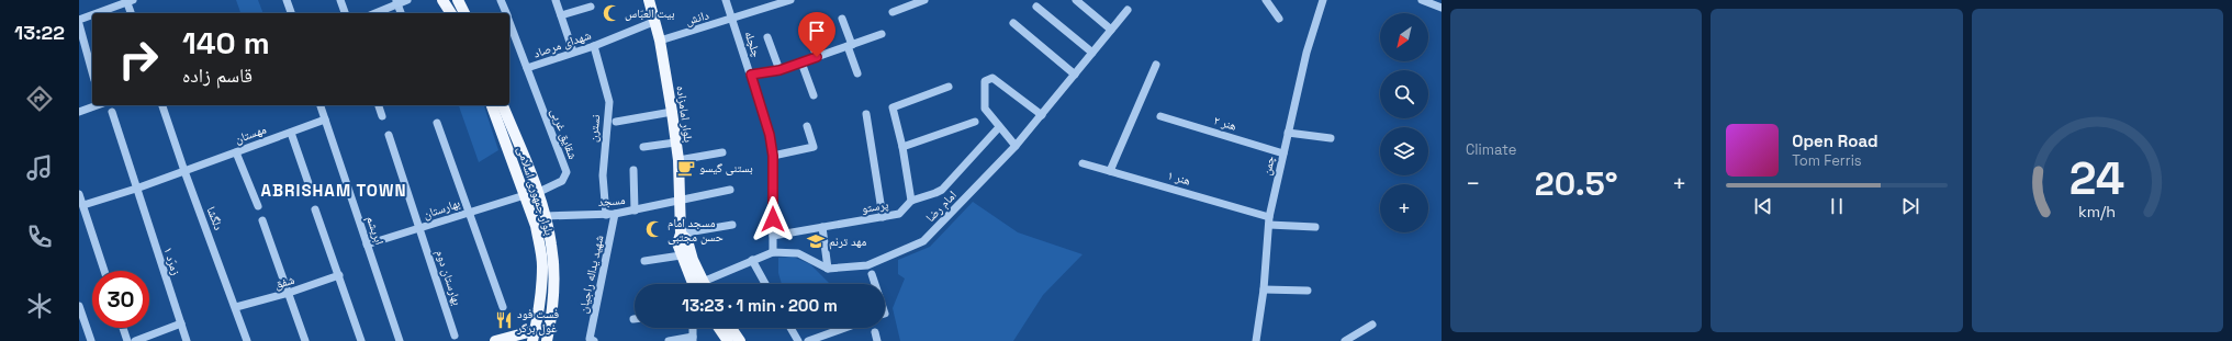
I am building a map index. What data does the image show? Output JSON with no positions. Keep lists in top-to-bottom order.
{
  "streets": {
    "main road": ["بلوار امامزاده", "بلوار جمهوری اسلامی"],
    "street": [
      "دانش",
      "شهدای مرصاد",
      "چلچله",
      "هنر ۲",
      "نسترن",
      "مهستان",
      "شقایق غربی",
      "چمن",
      "هنر ۱",
      "مسجد",
      "پرستو",
      "امام رضا",
      "بهارستان",
      "دلگشا",
      "ابریشم",
      "زمرّد ۱",
      "شهید یداله راجیان",
      "بهارستان دوم",
      "شفق"
    ]
  },
  "crossings": [
    ["دانش", "چلچله"],
    ["دانش", "بلوار امامزاده"],
    ["شهدای مرصاد", "بلوار امامزاده"],
    ["شهدای مرصاد", "نسترن"],
    ["شهدای مرصاد", "شقایق غربی"],
    ["چلچله", "پرستو"],
    ["بلوار امامزاده", "مسجد"],
    ["هنر ۲", "چمن"],
    ["نسترن", "مسجد"],
    ["مهستان", "دلگشا"],
    ["مهستان", "ابریشم"],
    ["مهستان", "زمرّد ۱"],
    ["شقایق غربی", "بلوار جمهوری اسلامی"],
    ["چمن", "هنر ۱"],
    ["بلوار جمهوری اسلامی", "مسجد"],
    ["بلوار جمهوری اسلامی", "بهارستان"],
    ["مسجد", "شهید یداله راجیان"],
    ["بهارستان", "ابریشم"],
    ["بهارستان", "بهارستان دوم"],
    ["دلگشا", "شفق"]
  ],
  "districts": ["ABRISHAM TOWN"],
  "places": {
    "mosque": ["بیت العبّاس", "مسجد امام حسن مجتبی"],
    "cafe": ["بستنی گیسو"],
    "school or university": ["مهد ترنم"],
    "restaurant": ["فست فود غول برگر"]
  },
  "north": "bottom left",
  "page": {
    "tabs": "13:22",
    "tile": "Climate",
    "map_buttons": "+",
    "turn": ["140 m", "قاسم‌ زاده"],
    "song": ["Open Road", "Tom Ferris"],
    "heat": ["−", "20.5°", "+"],
    "limit": "30",
    "trip": "13:23 · 1 min · 200 m",
    "gauge": ["24", "km/h"]
  }
}
